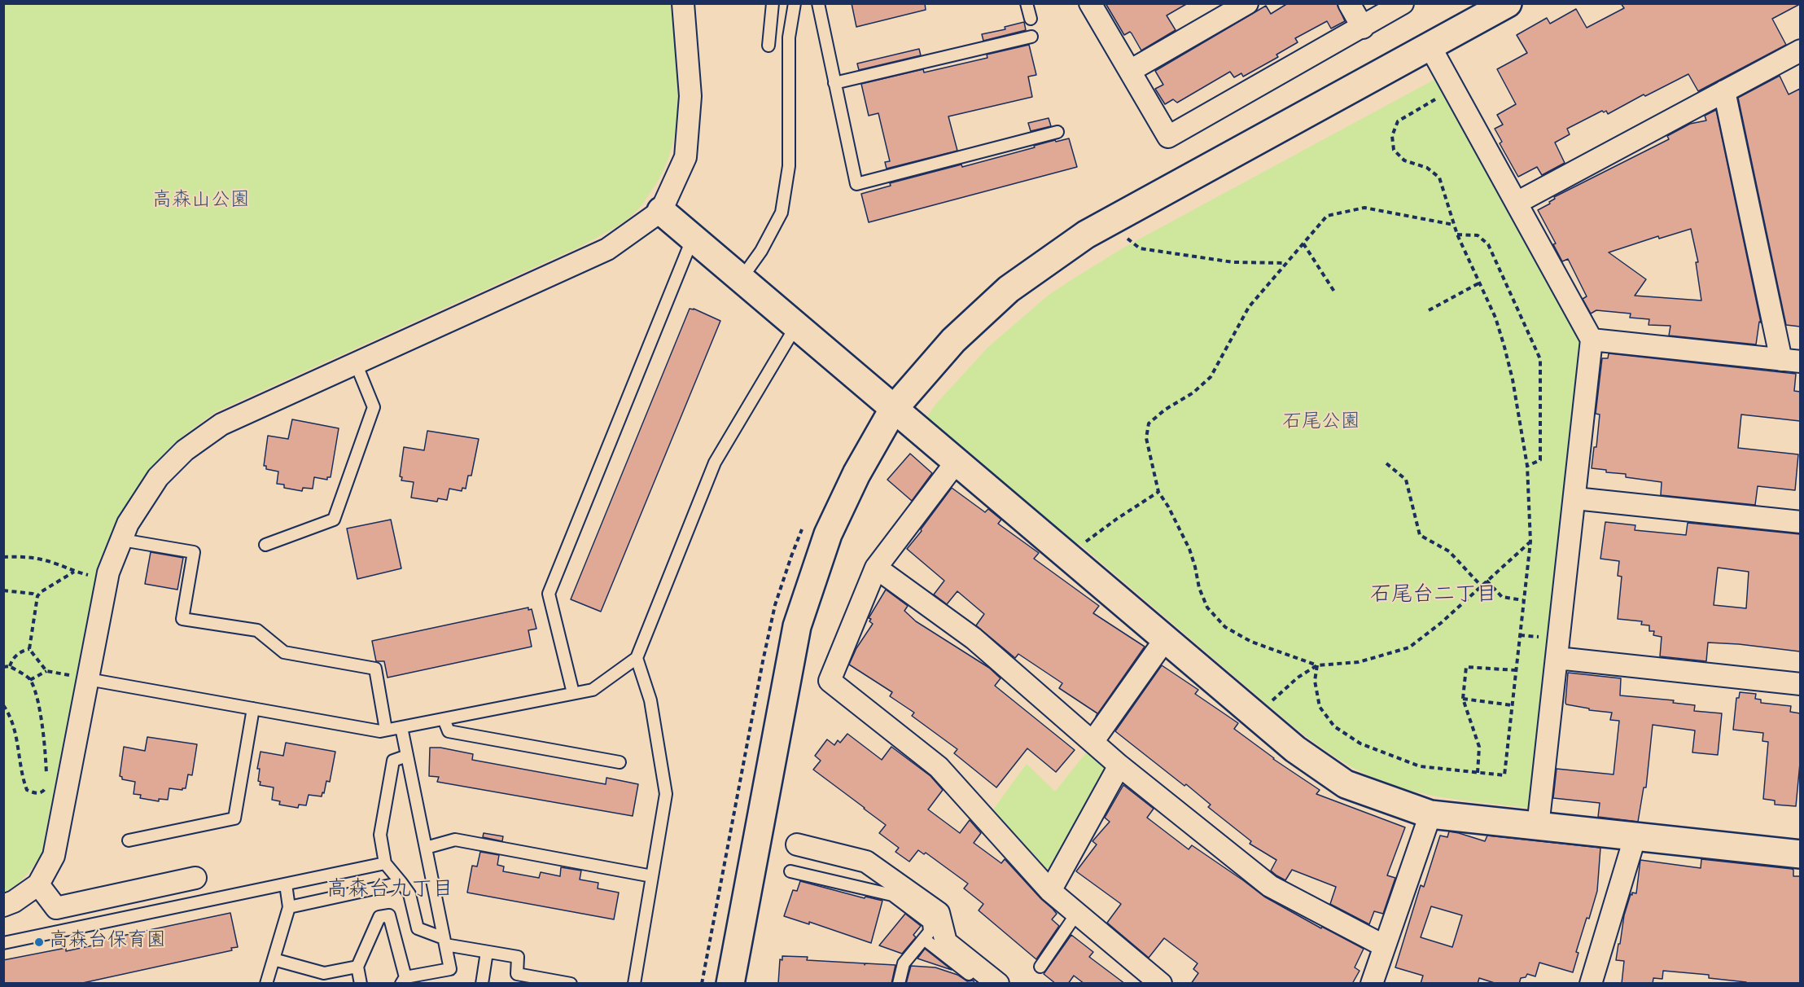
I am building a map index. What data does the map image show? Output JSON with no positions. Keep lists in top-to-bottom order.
{
  "districts": ["石尾台二丁目", "高森台九丁目"],
  "parks": ["高森山公園", "石尾公園"],
  "places": ["高森台保育園"]
}
